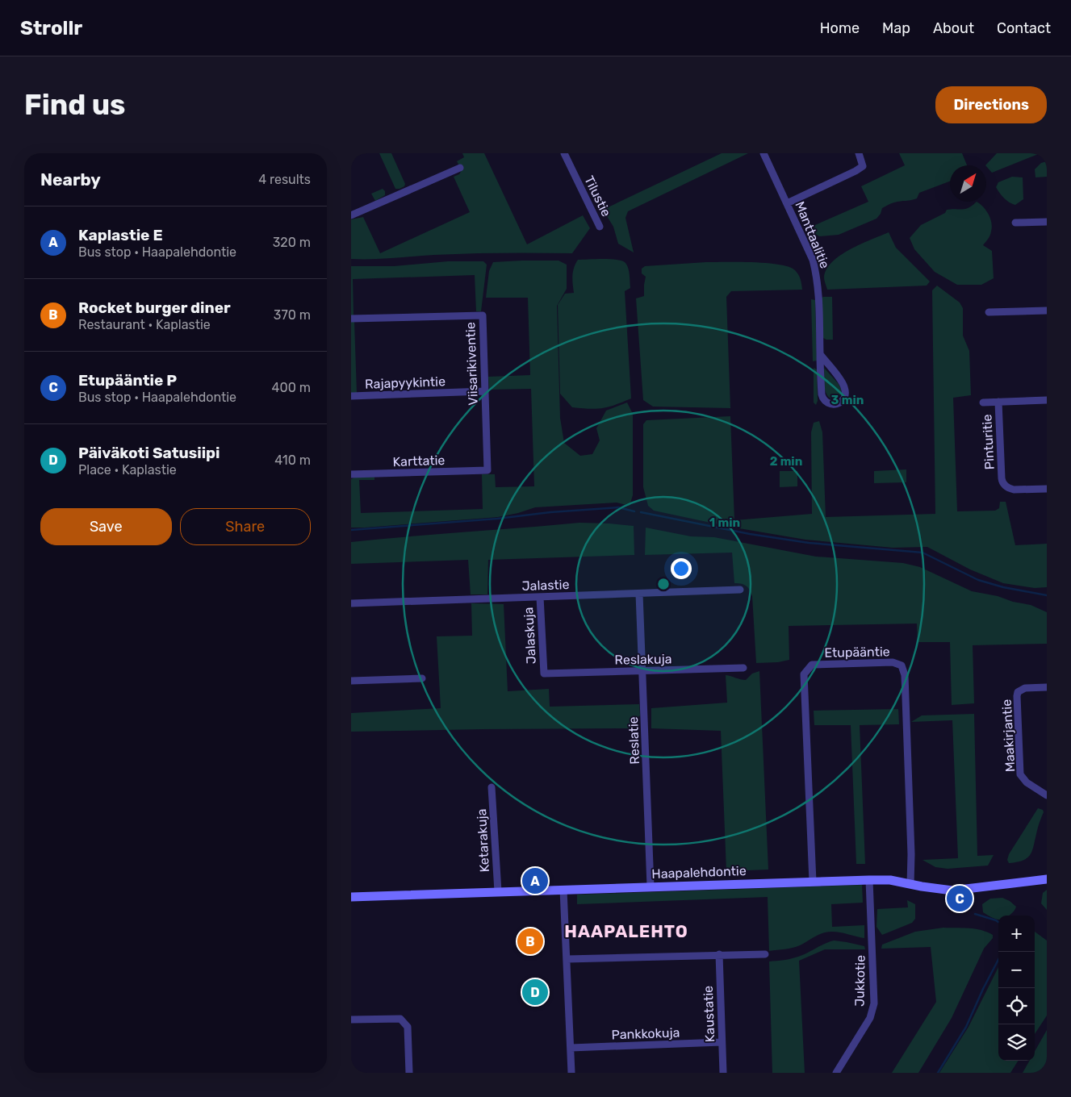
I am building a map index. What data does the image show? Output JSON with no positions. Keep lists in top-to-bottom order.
{
  "streets": {
    "street": [
      "Tilustie",
      "Manttaalitie",
      "Viisarikiventie",
      "Rajapyykintie",
      "Pinturitie",
      "Karttatie",
      "Jalastie",
      "Jalaskuja",
      "Etupääntie",
      "Reslakuja",
      "Maakirjantie",
      "Reslatie",
      "Ketarakuja",
      "Haapalehdontie",
      "Jukkotie",
      "Kaustatie",
      "Pankkokuja"
    ]
  },
  "crossings": [
    ["Viisarikiventie", "Rajapyykintie"],
    ["Viisarikiventie", "Karttatie"],
    ["Jalastie", "Jalaskuja"],
    ["Jalastie", "Reslatie"],
    ["Jalaskuja", "Reslakuja"],
    ["Etupääntie", "Haapalehdontie"],
    ["Reslakuja", "Reslatie"],
    ["Reslatie", "Haapalehdontie"],
    ["Ketarakuja", "Haapalehdontie"],
    ["Haapalehdontie", "Jukkotie"],
    ["Kaustatie", "Pankkokuja"]
  ],
  "districts": ["HAAPALEHTO"],
  "north": "top right",
  "page": {
    "header": "Strollr",
    "nav": [
      "Home",
      "Map",
      "About",
      "Contact"
    ],
    "buttons": [
      "Directions",
      ["Save", "Share"]
    ],
    "title": "Find us",
    "heading": ["Nearby", "4 results"],
    "list": [
      {
        "mark": "A",
        "name": "Kaplastie E",
        "note": "Bus stop · Haapalehdontie",
        "value": "320 m"
      },
      {
        "mark": "B",
        "name": "Rocket burger diner",
        "note": "Restaurant · Kaplastie",
        "value": "370 m"
      },
      {
        "mark": "C",
        "name": "Etupääntie P",
        "note": "Bus stop · Haapalehdontie",
        "value": "400 m"
      },
      {
        "mark": "D",
        "name": "Päiväkoti Satusiipi",
        "note": "Place · Kaplastie",
        "value": "410 m"
      }
    ],
    "pins": [
      "A",
      "C",
      "B",
      "D"
    ],
    "map_buttons": ["+", "−"]
  },
  "rings": ["3 min", "2 min", "1 min"]
}
